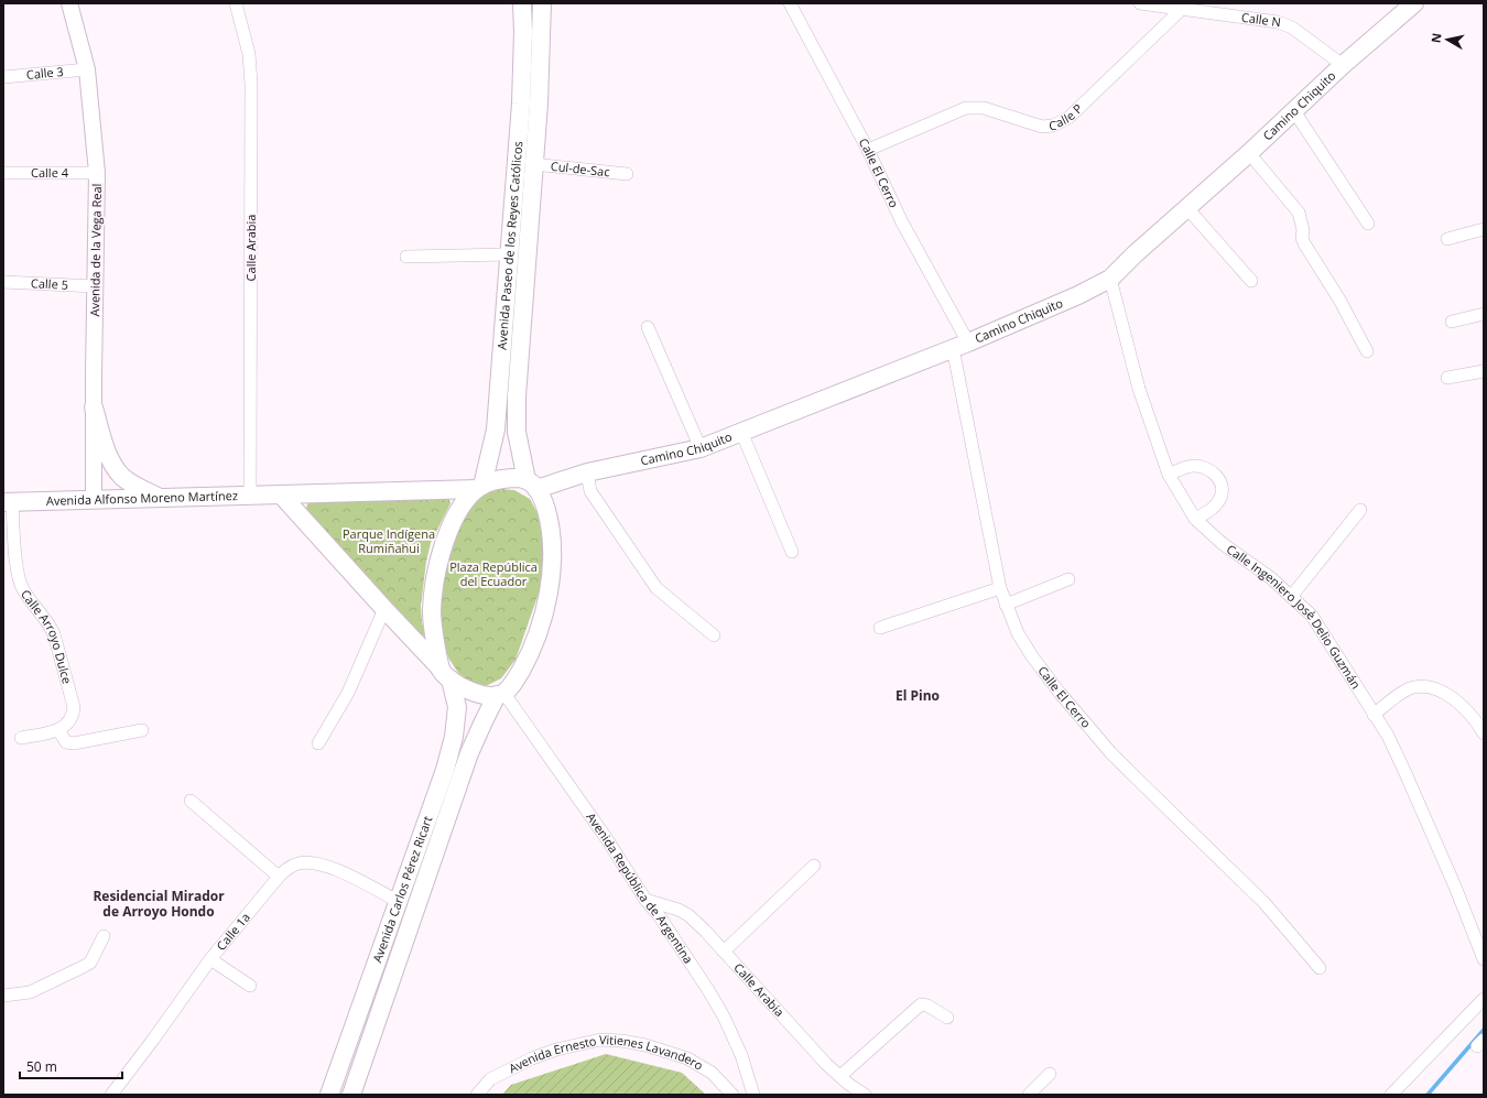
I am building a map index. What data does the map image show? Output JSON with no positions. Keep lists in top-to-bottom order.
{
  "streets": {
    "main road": [
      "Camino Chiquito",
      "Avenida Paseo de los Reyes Católicos",
      "Avenida Alfonso Moreno Martínez",
      "Avenida Carlos Pérez Ricart"
    ],
    "street": [
      "Calle N",
      "Calle 3",
      "Calle P",
      "Cul-de-Sac",
      "Calle 4",
      "Calle El Cerro",
      "Calle Arabia",
      "Avenida de la Vega Real",
      "Calle 5",
      "Calle Ingeniero José Delio Guzmán",
      "Calle Arroyo Dulce",
      "Avenida República de Argentina",
      "Calle 1a",
      "Avenida Ernesto Vitienes Lavandero"
    ]
  },
  "crossings": [
    ["Calle N", "Camino Chiquito"],
    ["Calle N", "Calle P"],
    ["Calle 3", "Avenida de la Vega Real"],
    ["Camino Chiquito", "Calle El Cerro"],
    ["Camino Chiquito", "Avenida Paseo de los Reyes Católicos"],
    ["Camino Chiquito", "Calle Ingeniero José Delio Guzmán"],
    ["Calle P", "Calle El Cerro"],
    ["Cul-de-Sac", "Avenida Paseo de los Reyes Católicos"],
    ["Calle 4", "Avenida de la Vega Real"],
    ["Avenida Paseo de los Reyes Católicos", "Avenida Alfonso Moreno Martínez"],
    ["Calle Arabia", "Avenida Alfonso Moreno Martínez"],
    ["Calle Arabia", "Avenida República de Argentina"],
    ["Avenida de la Vega Real", "Calle 5"],
    ["Avenida de la Vega Real", "Avenida Alfonso Moreno Martínez"],
    ["Avenida Alfonso Moreno Martínez", "Calle Arroyo Dulce"],
    ["Avenida Carlos Pérez Ricart", "Avenida República de Argentina"],
    ["Avenida Carlos Pérez Ricart", "Calle 1a"]
  ],
  "districts": ["El Pino", "Residencial Mirador de Arroyo Hondo"],
  "parks": ["Parque Indígena Rumiñahui", "Plaza República del Ecuador"],
  "scale_bar": "50 m",
  "north": "left"
}
